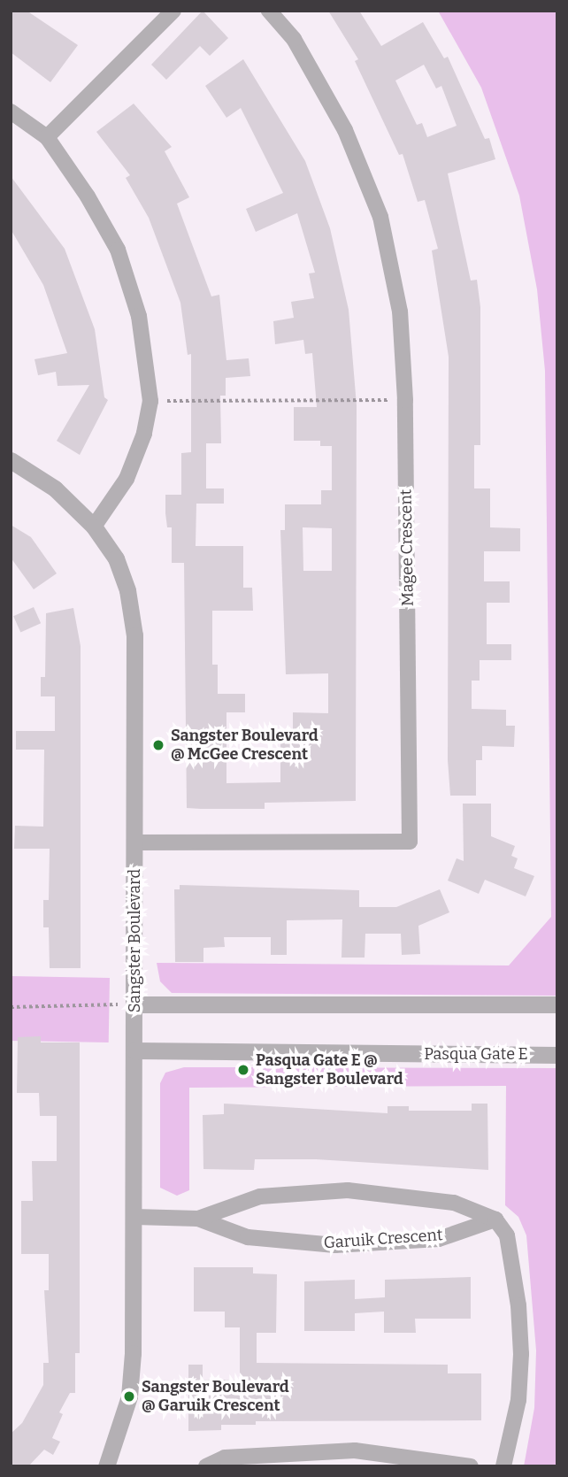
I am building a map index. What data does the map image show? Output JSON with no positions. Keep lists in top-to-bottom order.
{
  "streets": {
    "street": [
      "Magee Crescent",
      "Sangster Boulevard",
      "Pasqua Gate E",
      "Garuik Crescent"
    ]
  },
  "crossings": [
    ["Magee Crescent", "Sangster Boulevard"],
    ["Sangster Boulevard", "Pasqua Gate E"],
    ["Sangster Boulevard", "Garuik Crescent"]
  ],
  "places": ["Sangster Boulevard @ McGee Crescent", "Pasqua Gate E @ Sangster Boulevard", "Sangster Boulevard @ Garuik Crescent"]
}
